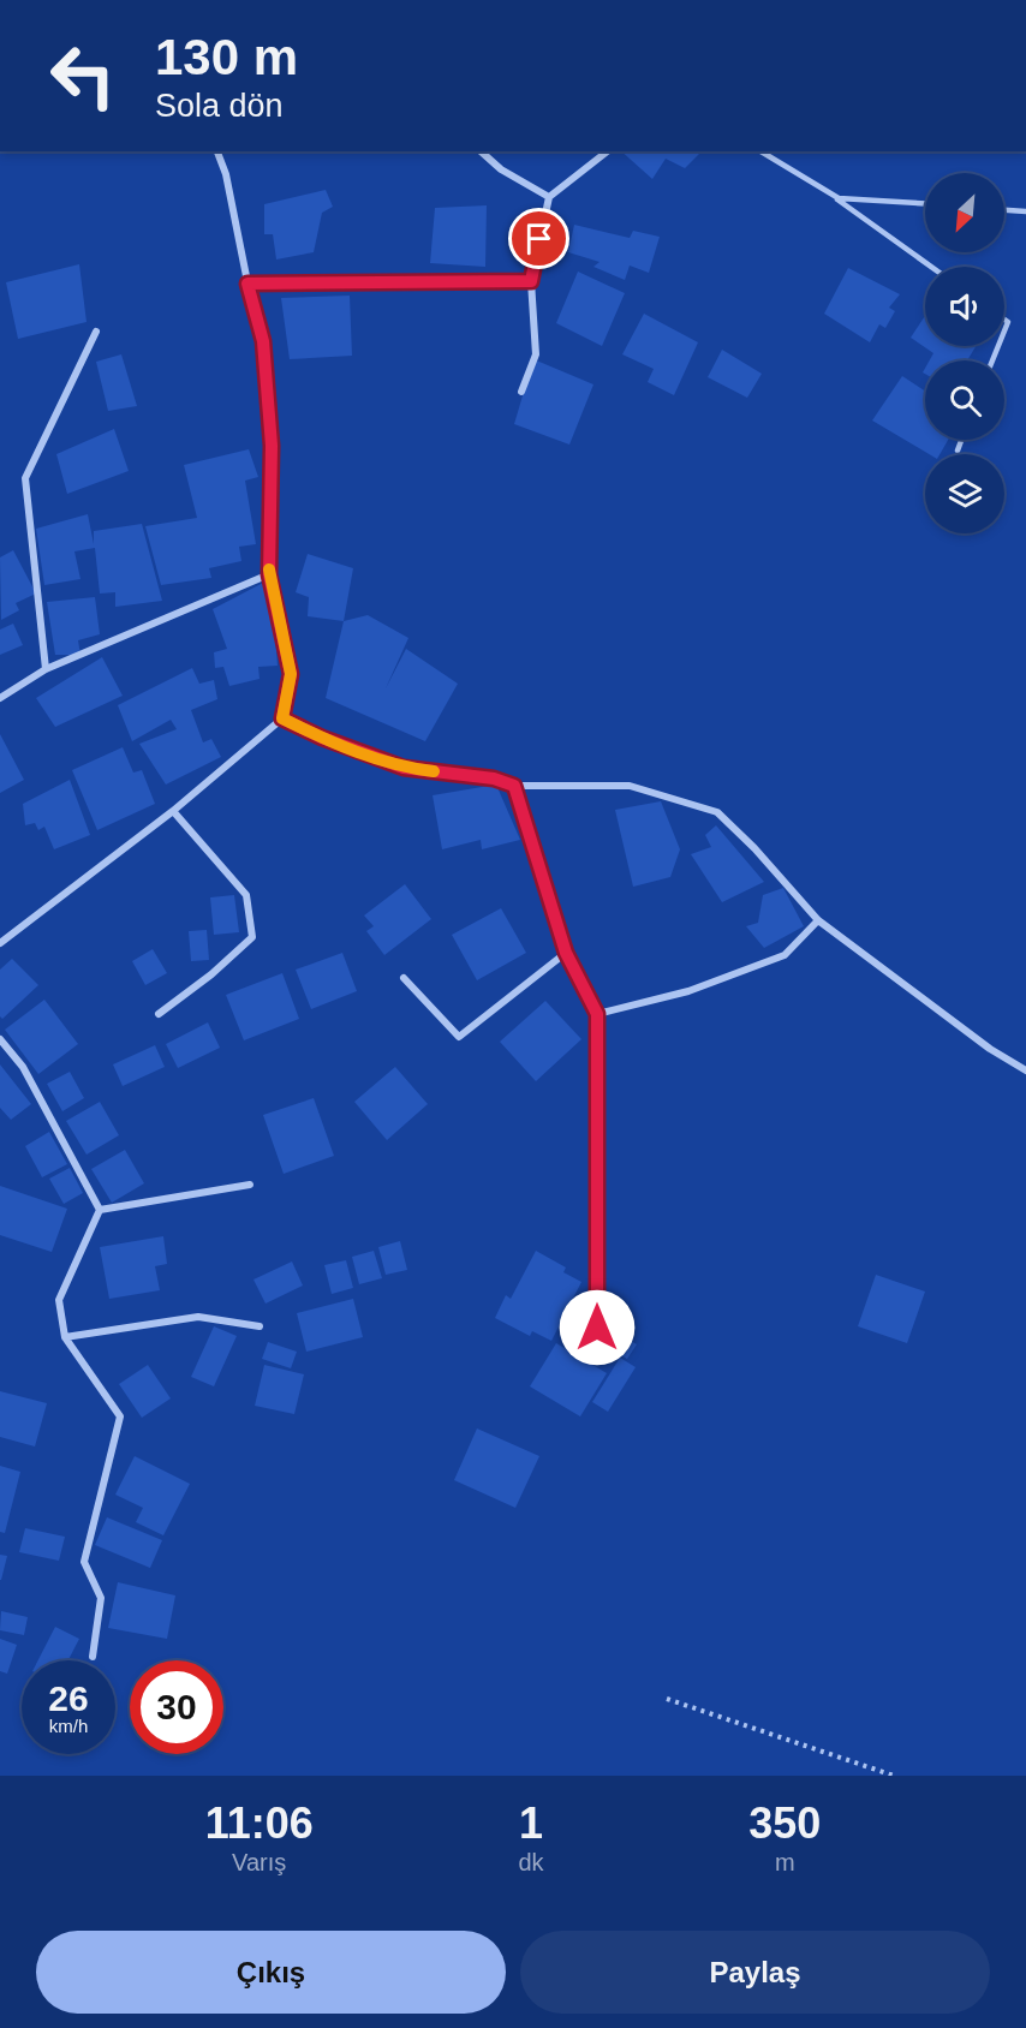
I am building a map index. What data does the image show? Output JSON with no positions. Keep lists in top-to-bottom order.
{
  "north": "bottom left",
  "page": {
    "turn": ["130 m", "Sola dön"],
    "speed": "26 km/h",
    "limit": "30",
    "eta": [
      "11:06",
      "Varış",
      "1",
      "dk",
      "350",
      "m"
    ],
    "buttons": ["Çıkış", "Paylaş"]
  }
}
